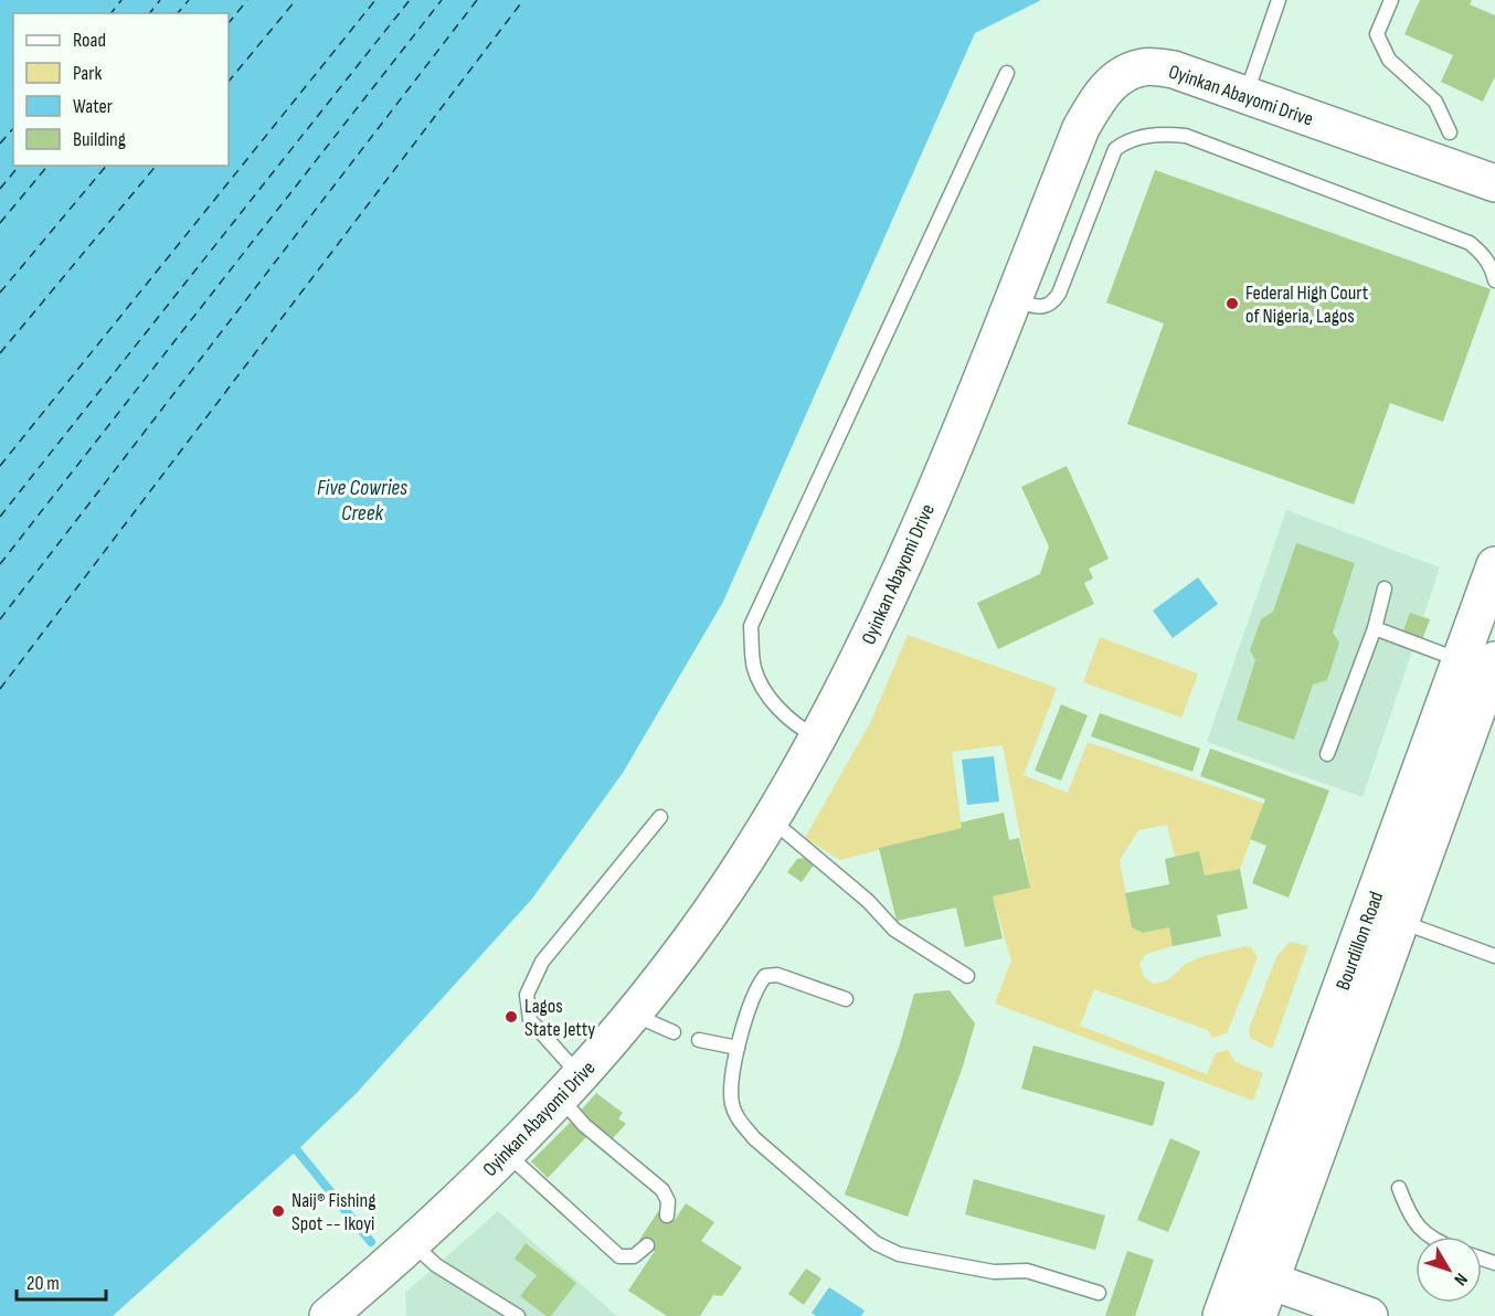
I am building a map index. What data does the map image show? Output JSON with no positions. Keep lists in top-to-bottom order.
{
  "streets": {
    "street": ["Oyinkan Abayomi Drive", "Bourdillon Road"]
  },
  "water": ["Five Cowries Creek"],
  "places": ["Federal High Court of Nigeria, Lagos", "Lagos State Jetty", "Naij® Fishing Spot -- Ikoyi"],
  "legend": [
    "Road",
    "Park",
    "Water",
    "Building"
  ],
  "scale_bar": "20 m",
  "north": "bottom right"
}
